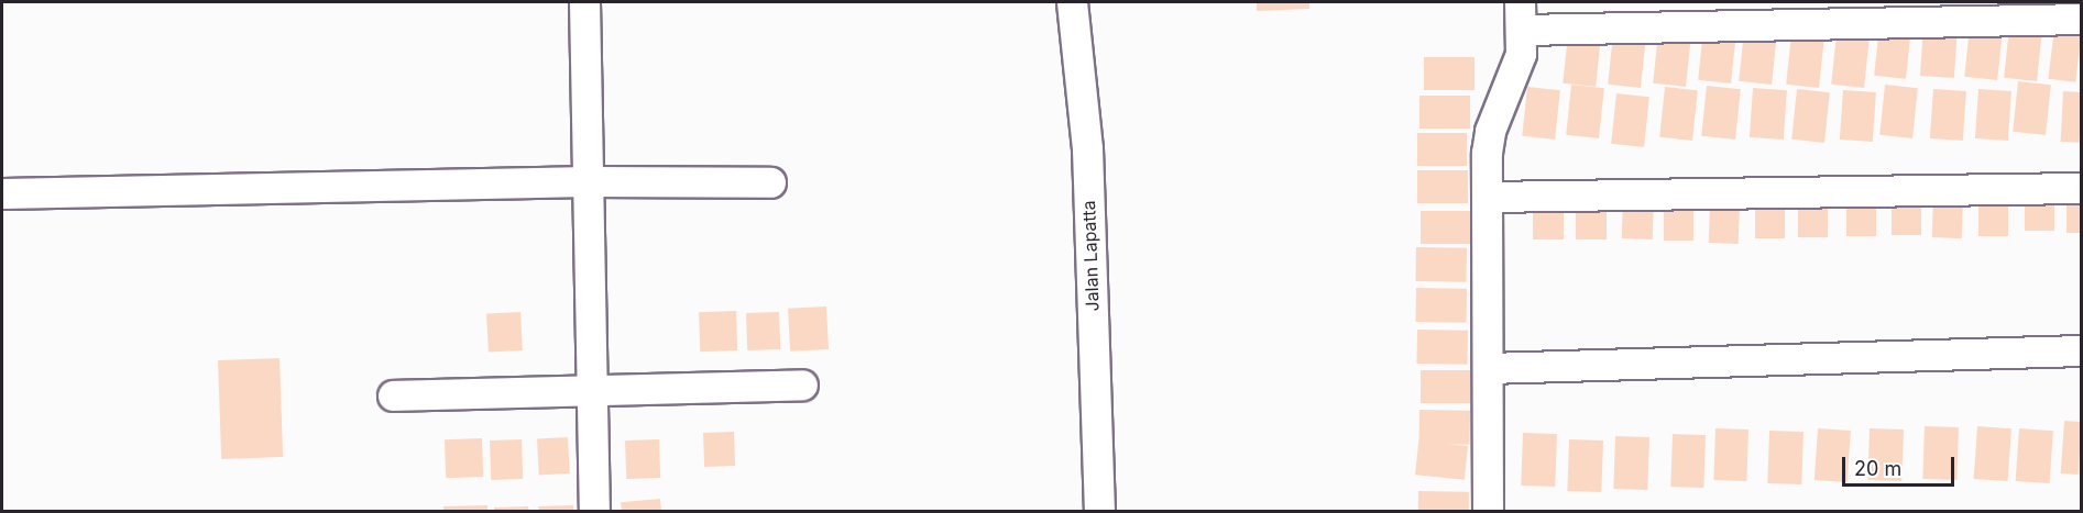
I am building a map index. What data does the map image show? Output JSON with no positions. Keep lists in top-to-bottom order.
{
  "streets": {
    "street": ["Jalan Lapatta"]
  },
  "scale_bar": "20 m"
}
